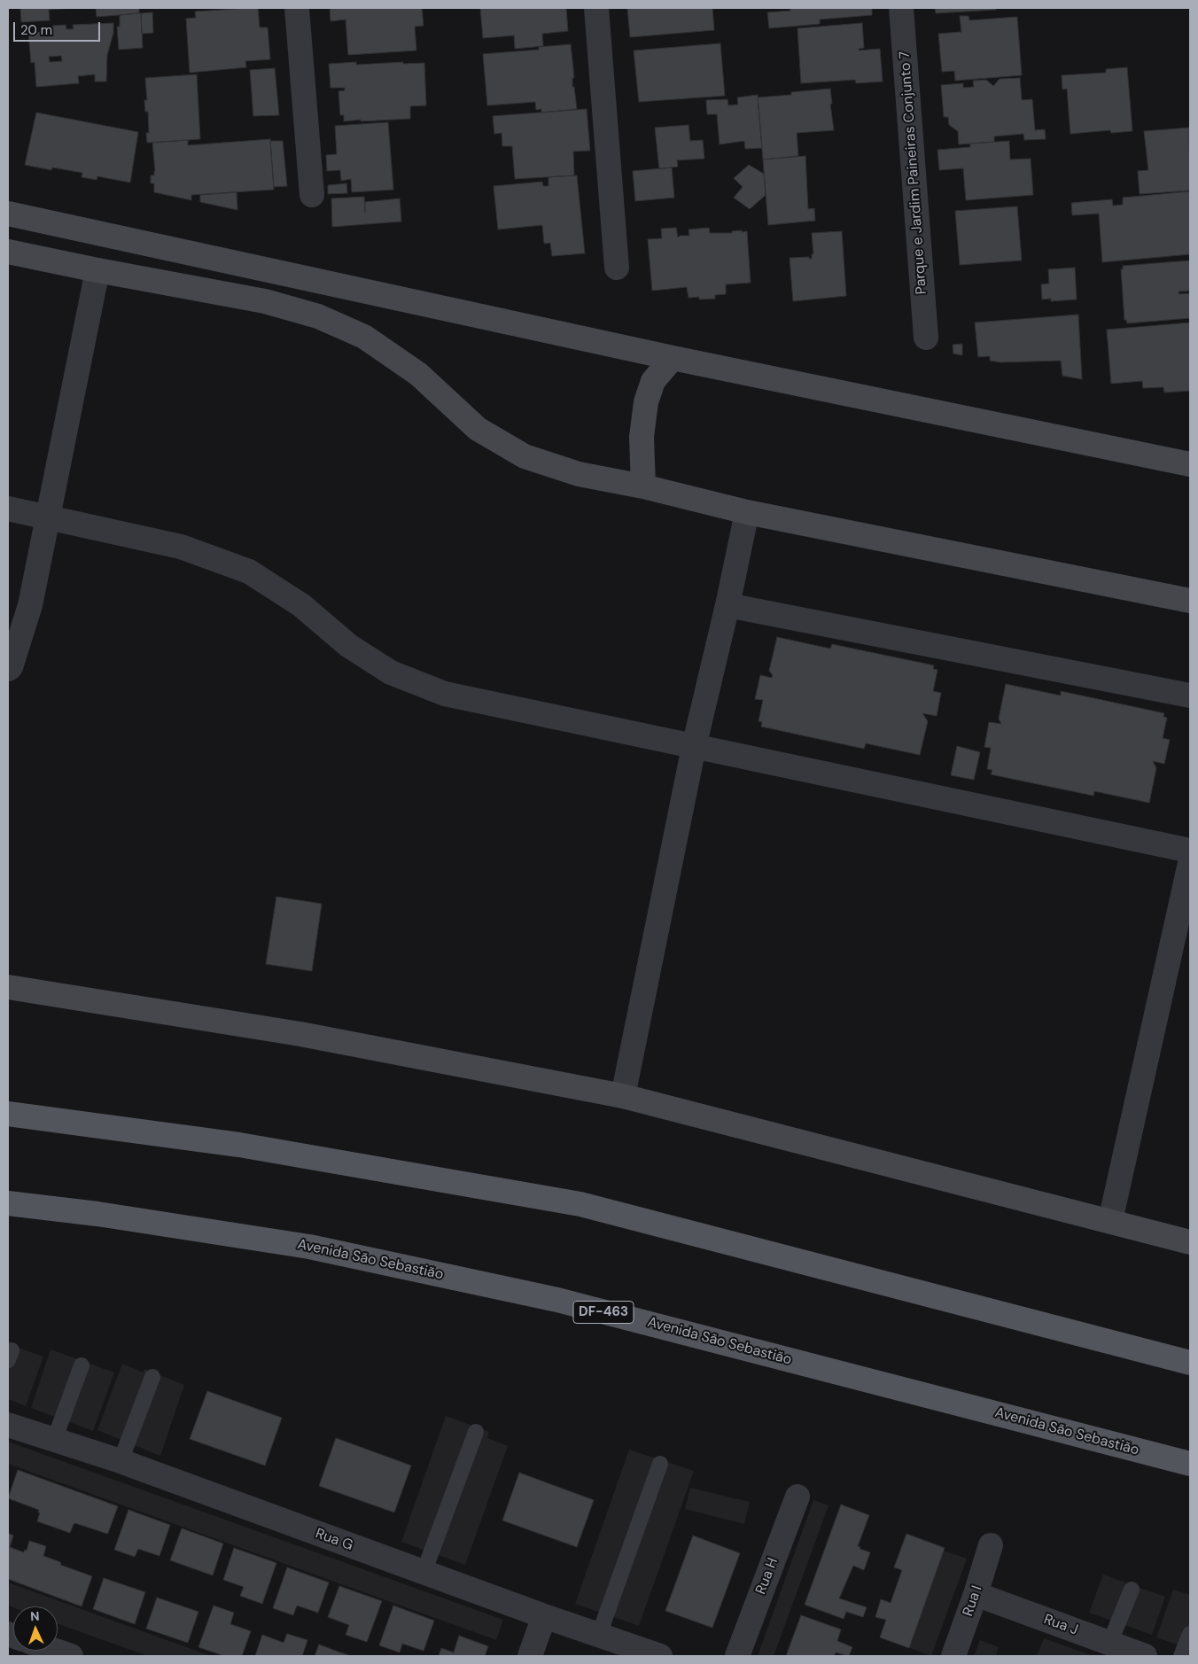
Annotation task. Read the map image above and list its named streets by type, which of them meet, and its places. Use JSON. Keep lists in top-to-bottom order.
{
  "streets": {
    "main road": ["Avenida São Sebastião", "DF-463"],
    "street": [
      "Parque e Jardim Paineiras Conjunto 7",
      "Rua G",
      "Rua H",
      "Rua I",
      "Rua J"
    ]
  },
  "crossings": [
    ["Rua I", "Rua J"]
  ],
  "scale_bar": "20 m",
  "north": "top"
}
